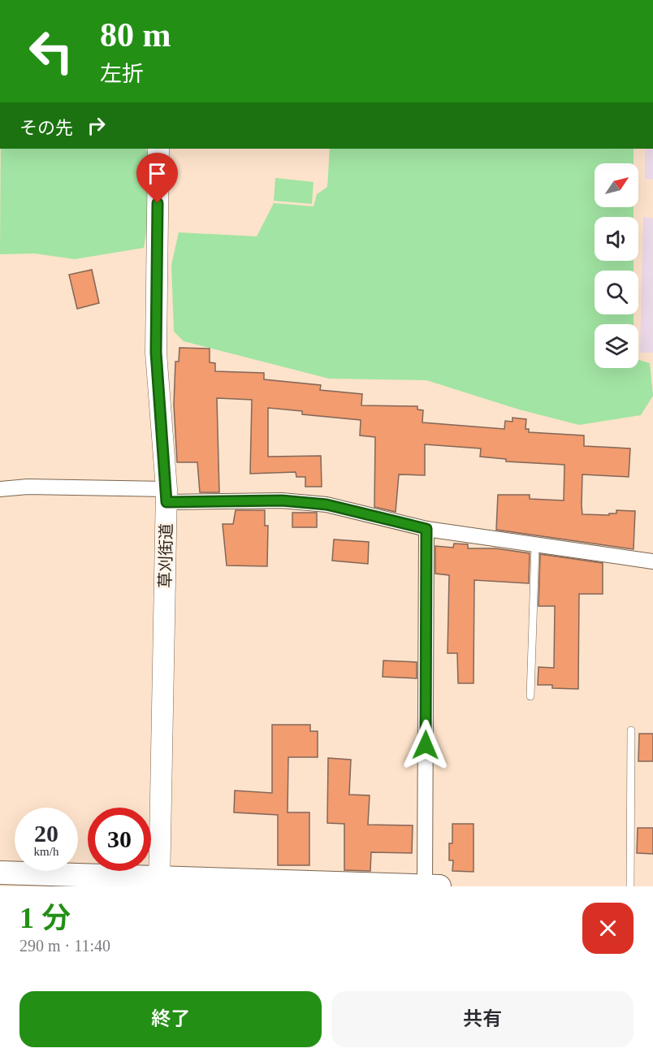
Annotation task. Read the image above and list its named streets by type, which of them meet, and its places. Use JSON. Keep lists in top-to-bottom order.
{
  "streets": {
    "street": ["草刈街道"]
  },
  "north": "top right",
  "page": {
    "turn": ["80 m", "左折"],
    "then": "その先",
    "speed": "20 km/h",
    "limit": "30",
    "heading": ["1 分", "290 m · 11:40"],
    "buttons": ["終了", "共有"]
  }
}
